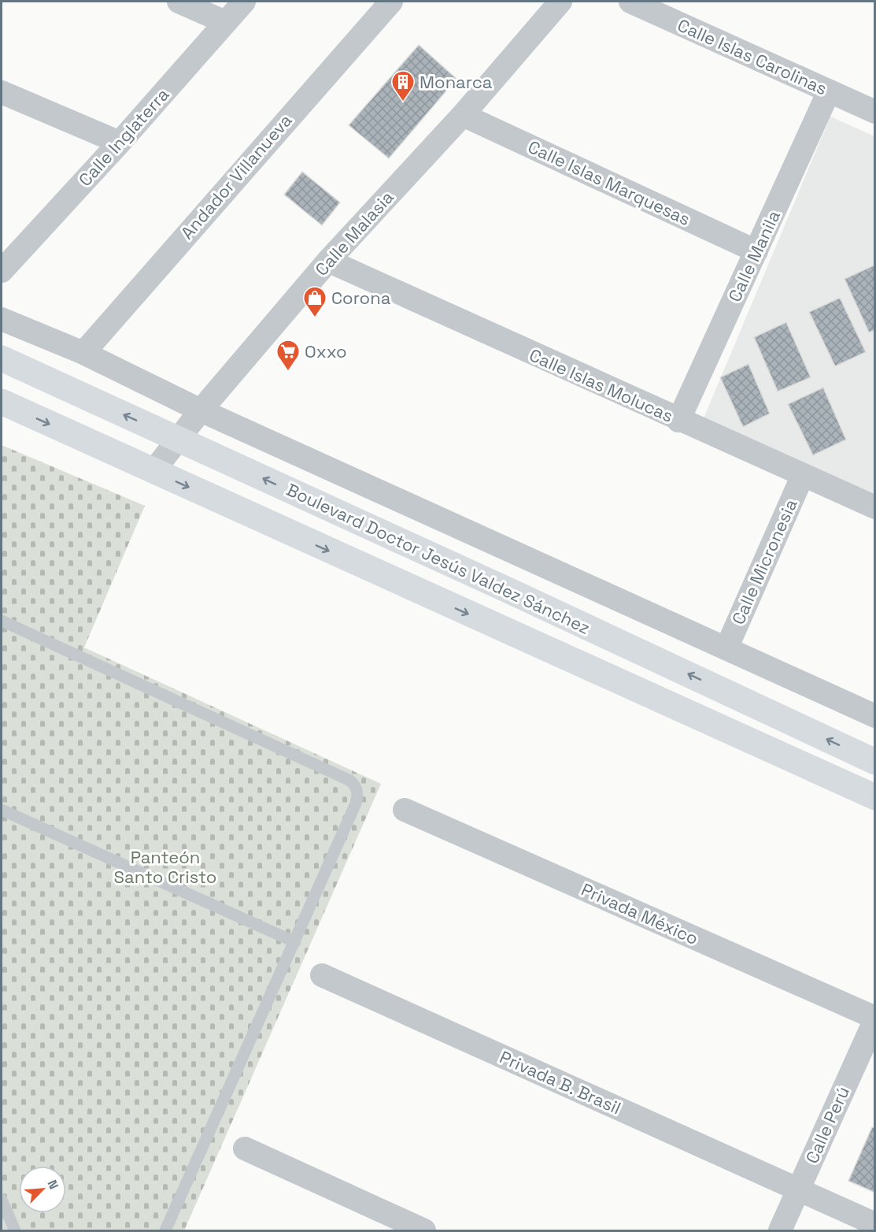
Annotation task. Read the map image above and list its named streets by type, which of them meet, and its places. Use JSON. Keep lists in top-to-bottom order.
{
  "streets": {
    "main road": ["Boulevard Doctor Jesús Valdez Sánchez"],
    "street": [
      "Calle Islas Carolinas",
      "Calle Inglaterra",
      "Andador Villanueva",
      "Calle Islas Marquesas",
      "Calle Malasia",
      "Calle Manila",
      "Calle Islas Molucas",
      "Calle Micronesia",
      "Privada México",
      "Privada B. Brasil",
      "Calle Perú"
    ]
  },
  "crossings": [
    ["Calle Islas Carolinas", "Calle Manila"],
    ["Andador Villanueva", "Boulevard Doctor Jesús Valdez Sánchez"],
    ["Calle Islas Marquesas", "Calle Malasia"],
    ["Calle Islas Marquesas", "Calle Manila"],
    ["Calle Malasia", "Calle Islas Molucas"],
    ["Calle Malasia", "Boulevard Doctor Jesús Valdez Sánchez"],
    ["Calle Manila", "Calle Islas Molucas"],
    ["Calle Islas Molucas", "Calle Micronesia"],
    ["Boulevard Doctor Jesús Valdez Sánchez", "Calle Micronesia"],
    ["Privada México", "Calle Perú"],
    ["Privada B. Brasil", "Calle Perú"]
  ],
  "parks": ["Panteón Santo Cristo"],
  "places": {
    "building": ["Monarca"],
    "shop": ["Corona"],
    "supermarket": ["Oxxo"]
  },
  "north": "top right"
}
